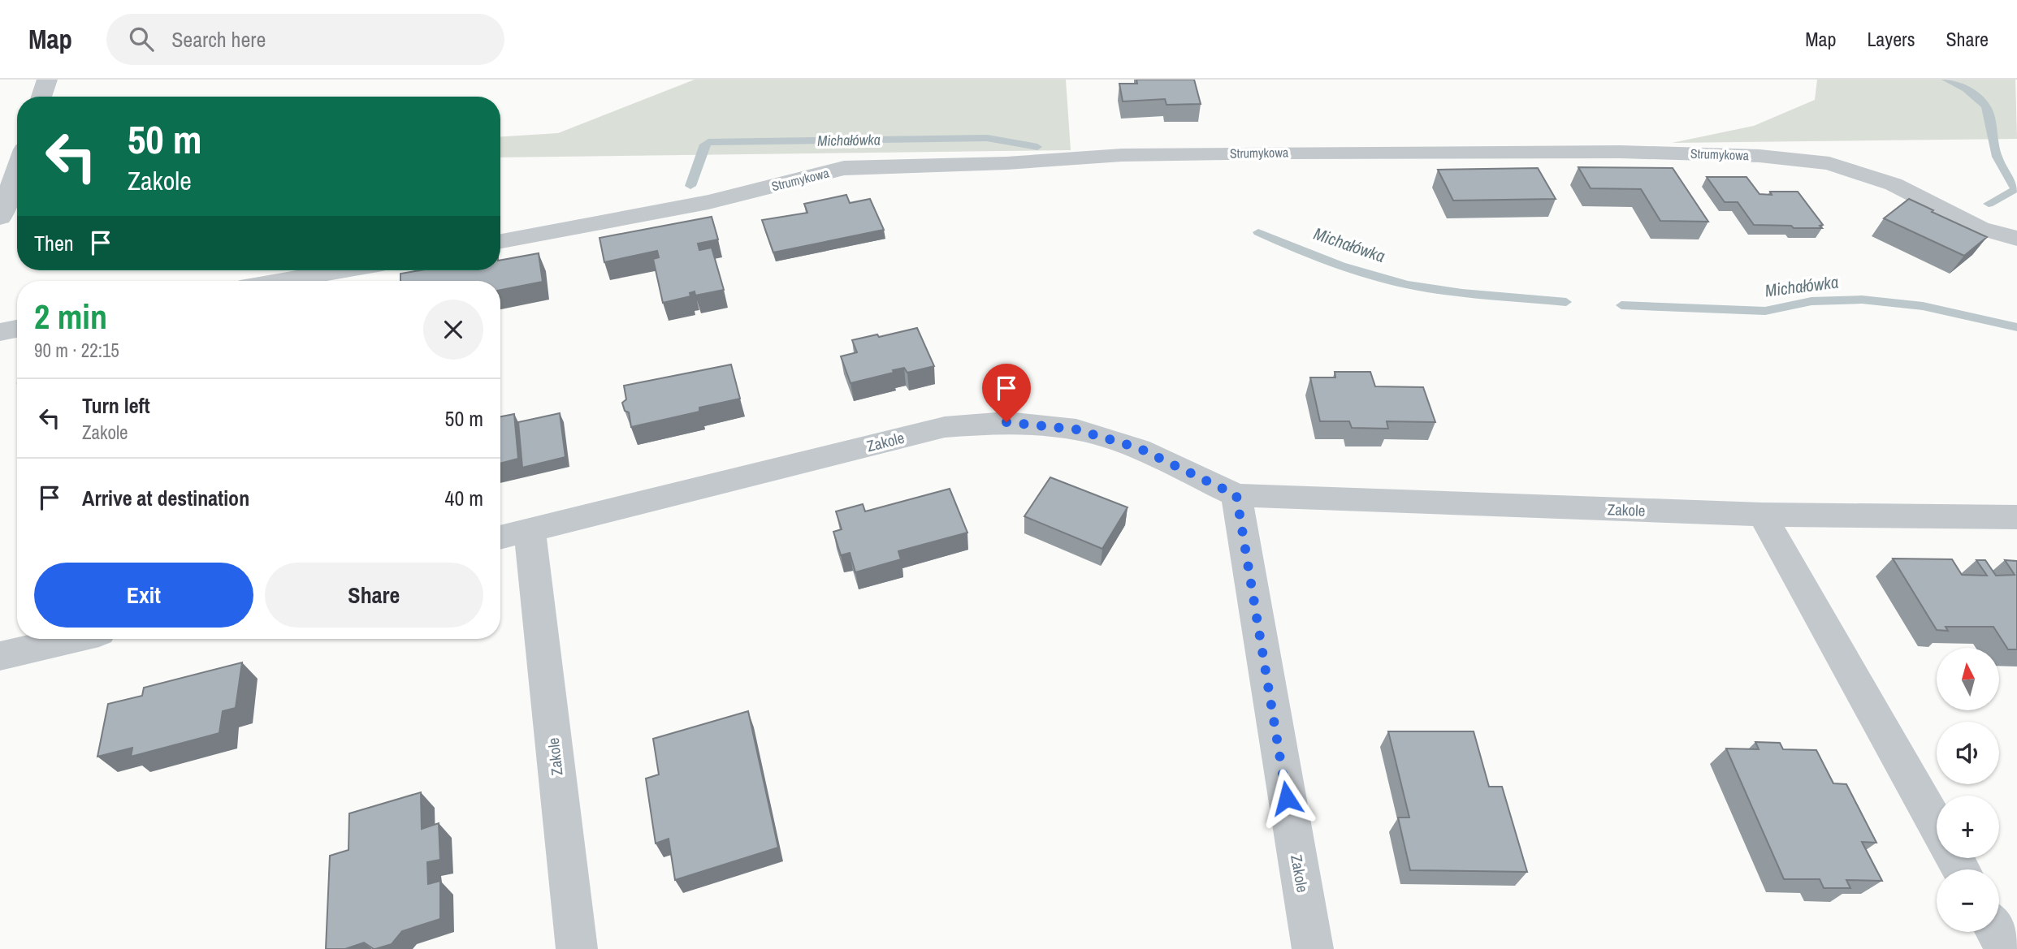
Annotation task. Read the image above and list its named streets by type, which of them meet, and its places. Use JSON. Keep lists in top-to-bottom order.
{
  "streets": {
    "street": ["Strumykowa", "Zakole"]
  },
  "water": ["Michałówka"],
  "north": "top",
  "page": {
    "header": "Map",
    "search": "Search here",
    "nav": ["Map", "Layers", "Share"],
    "turn": ["50 m", "Zakole"],
    "then": "Then",
    "heading": ["2 min", "90 m · 22:15"],
    "list": [
      {
        "name": "Turn left",
        "note": "Zakole",
        "value": "50 m"
      },
      {
        "name": "Arrive at destination",
        "value": "40 m"
      }
    ],
    "buttons": ["Exit", "Share"],
    "map_buttons": ["+", "−"]
  }
}
